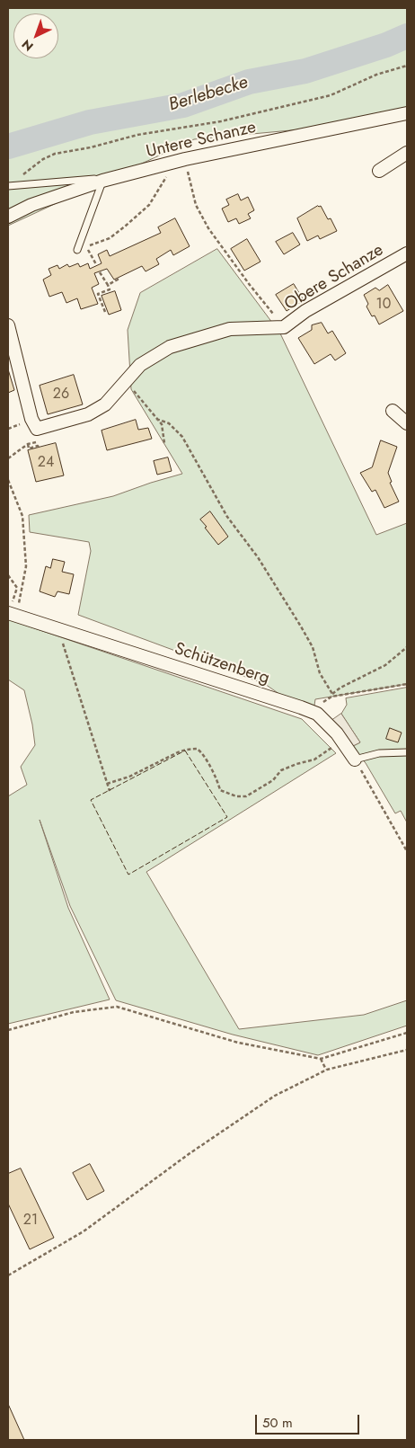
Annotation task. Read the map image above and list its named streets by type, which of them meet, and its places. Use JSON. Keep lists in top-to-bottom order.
{
  "streets": {
    "street": ["Untere Schanze", "Obere Schanze", "Schützenberg"]
  },
  "water": ["Berlebecke"],
  "house_numbers": [
    "10",
    "26",
    "24",
    "21"
  ],
  "scale_bar": "50 m",
  "north": "bottom left"
}
